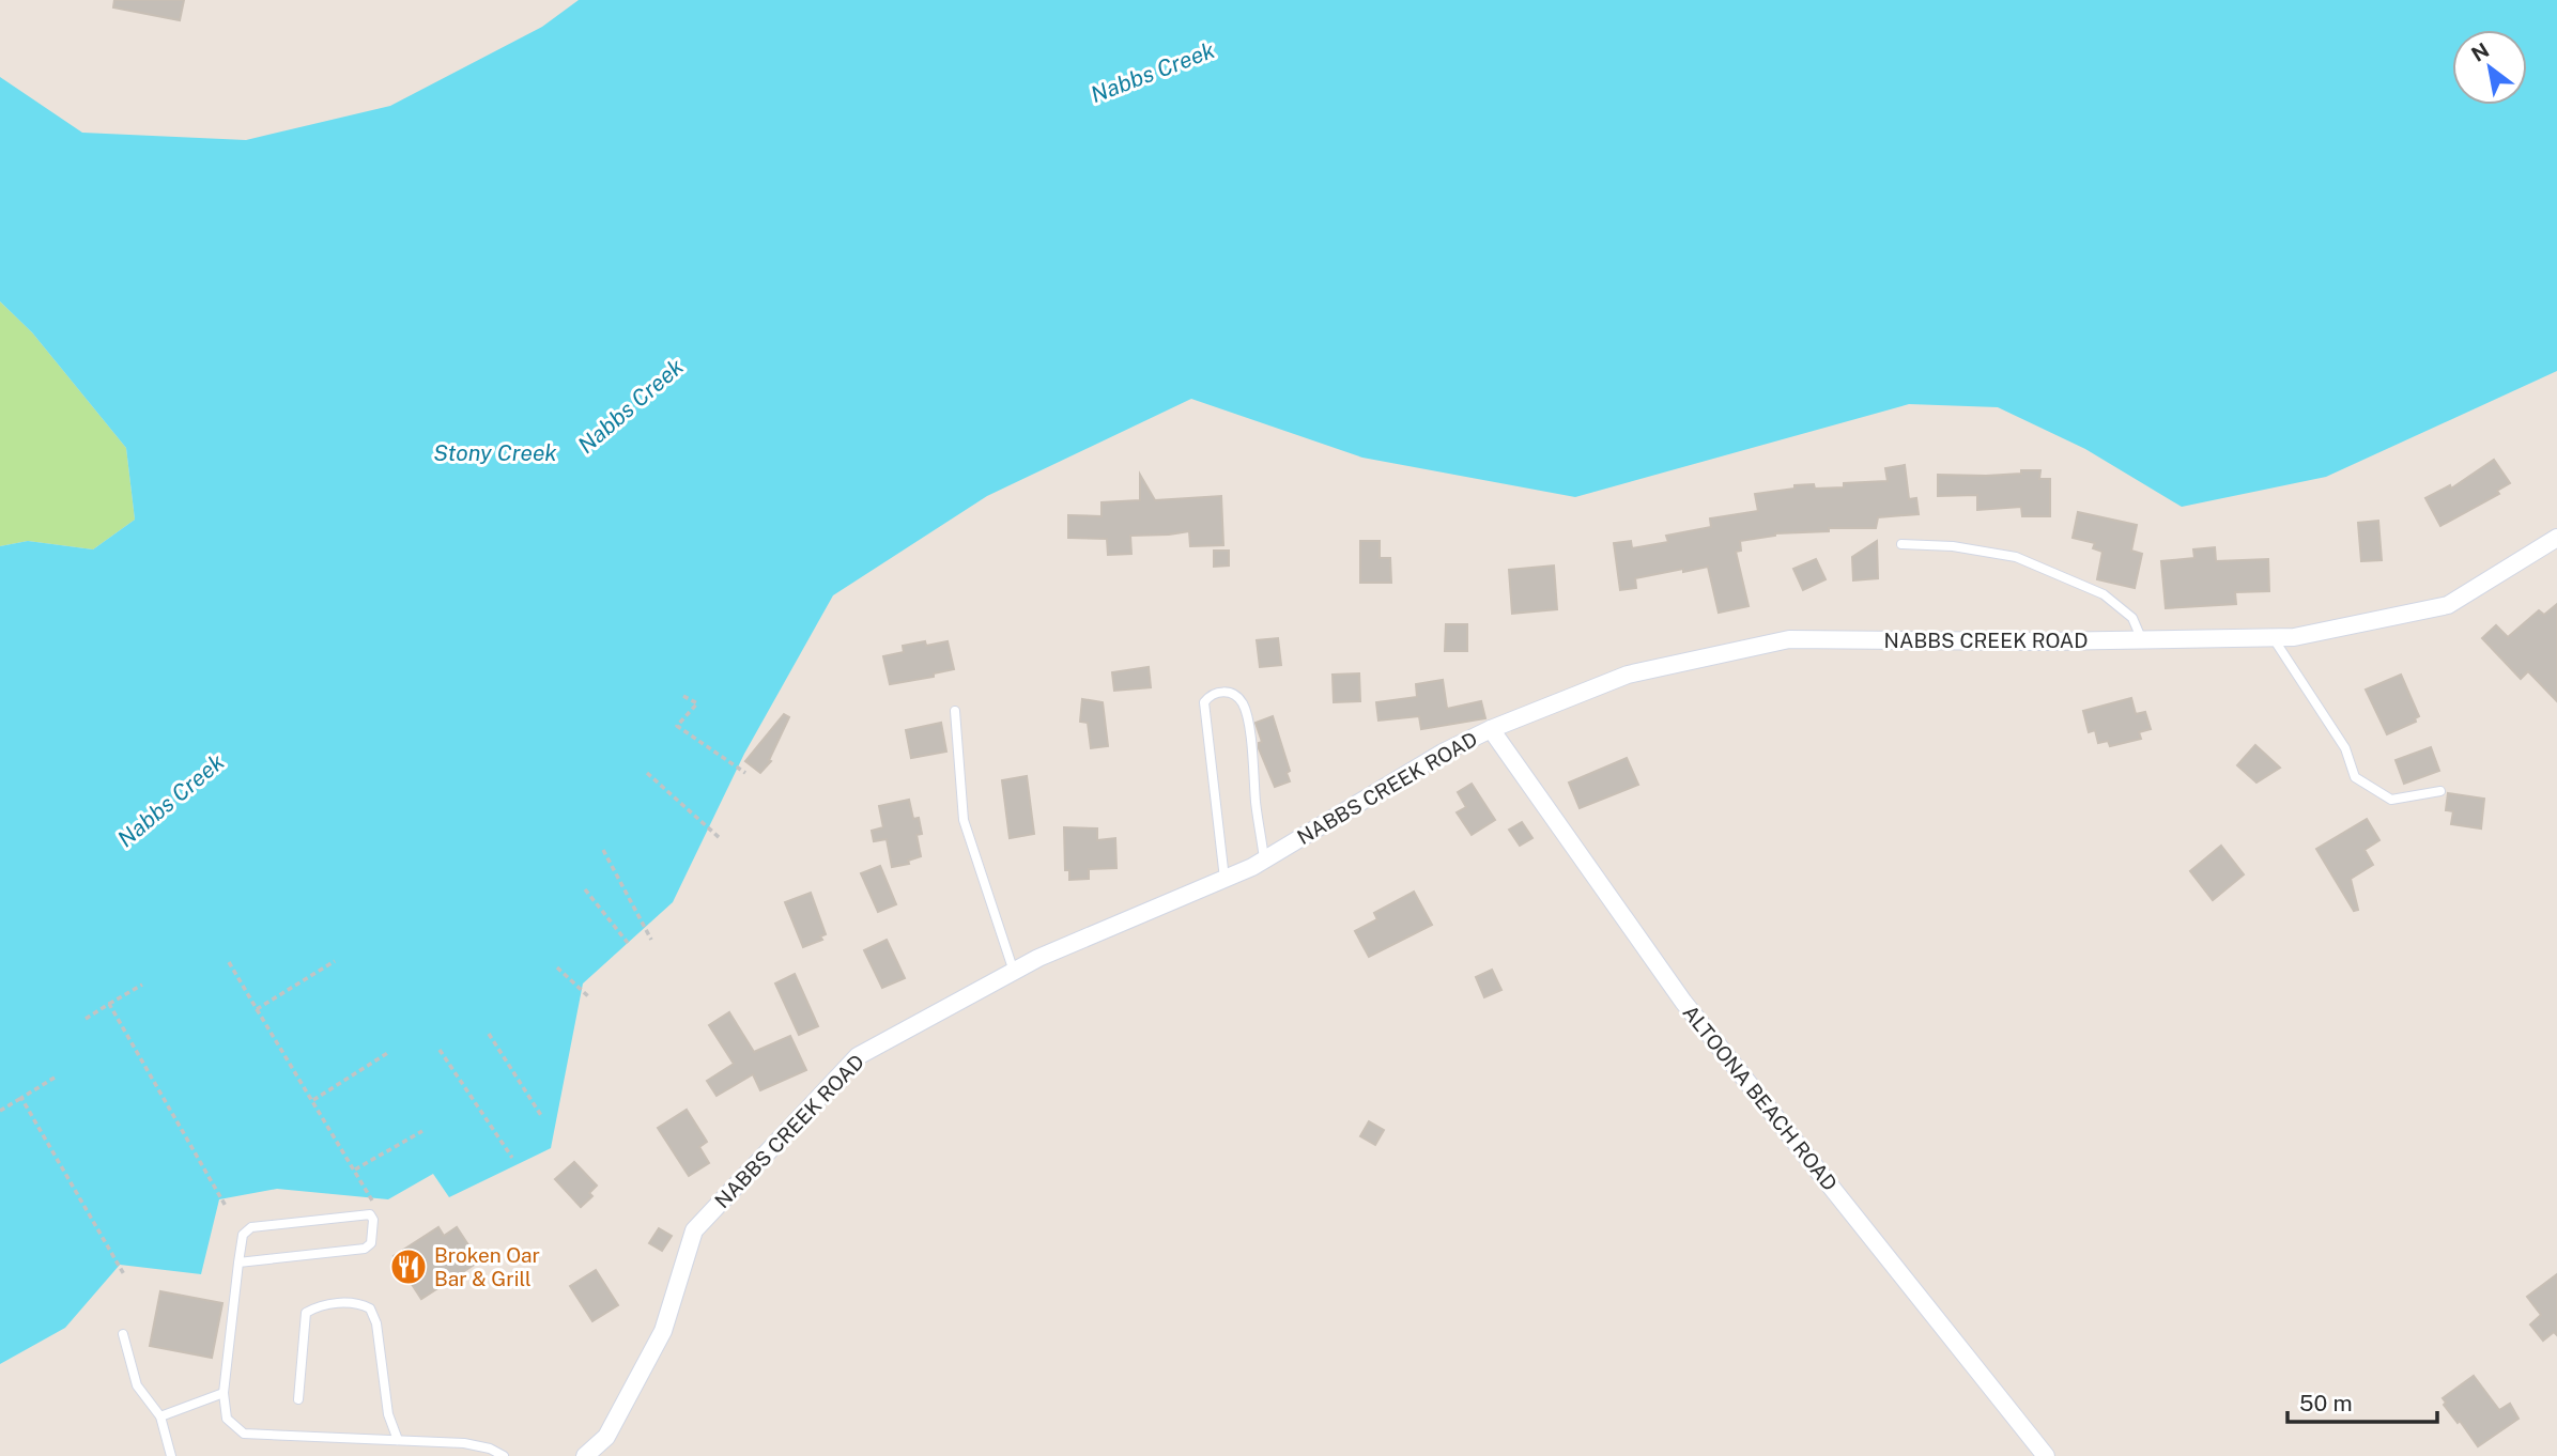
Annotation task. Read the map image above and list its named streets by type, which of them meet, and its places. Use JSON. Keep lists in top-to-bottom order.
{
  "streets": {
    "street": ["NABBS CREEK ROAD", "ALTOONA BEACH ROAD"]
  },
  "crossings": [
    ["NABBS CREEK ROAD", "ALTOONA BEACH ROAD"]
  ],
  "water": ["Nabbs Creek", "Stony Creek"],
  "places": {
    "restaurant": ["Broken Oar Bar & Grill"]
  },
  "scale_bar": "50 m",
  "north": "top left"
}
